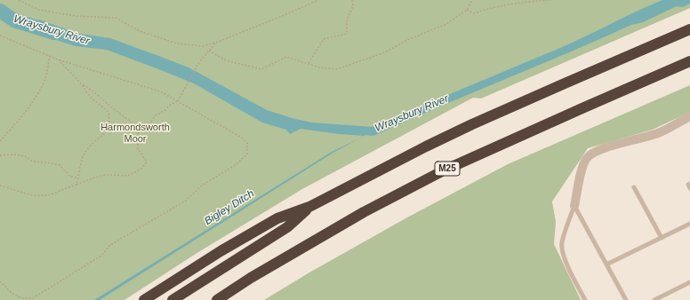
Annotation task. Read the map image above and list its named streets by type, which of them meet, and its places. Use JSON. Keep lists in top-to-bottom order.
{
  "streets": {
    "highway": ["M25"]
  },
  "water": ["Wraysbury River", "Bigley Ditch"],
  "parks": ["Harmondsworth Moor"]
}
